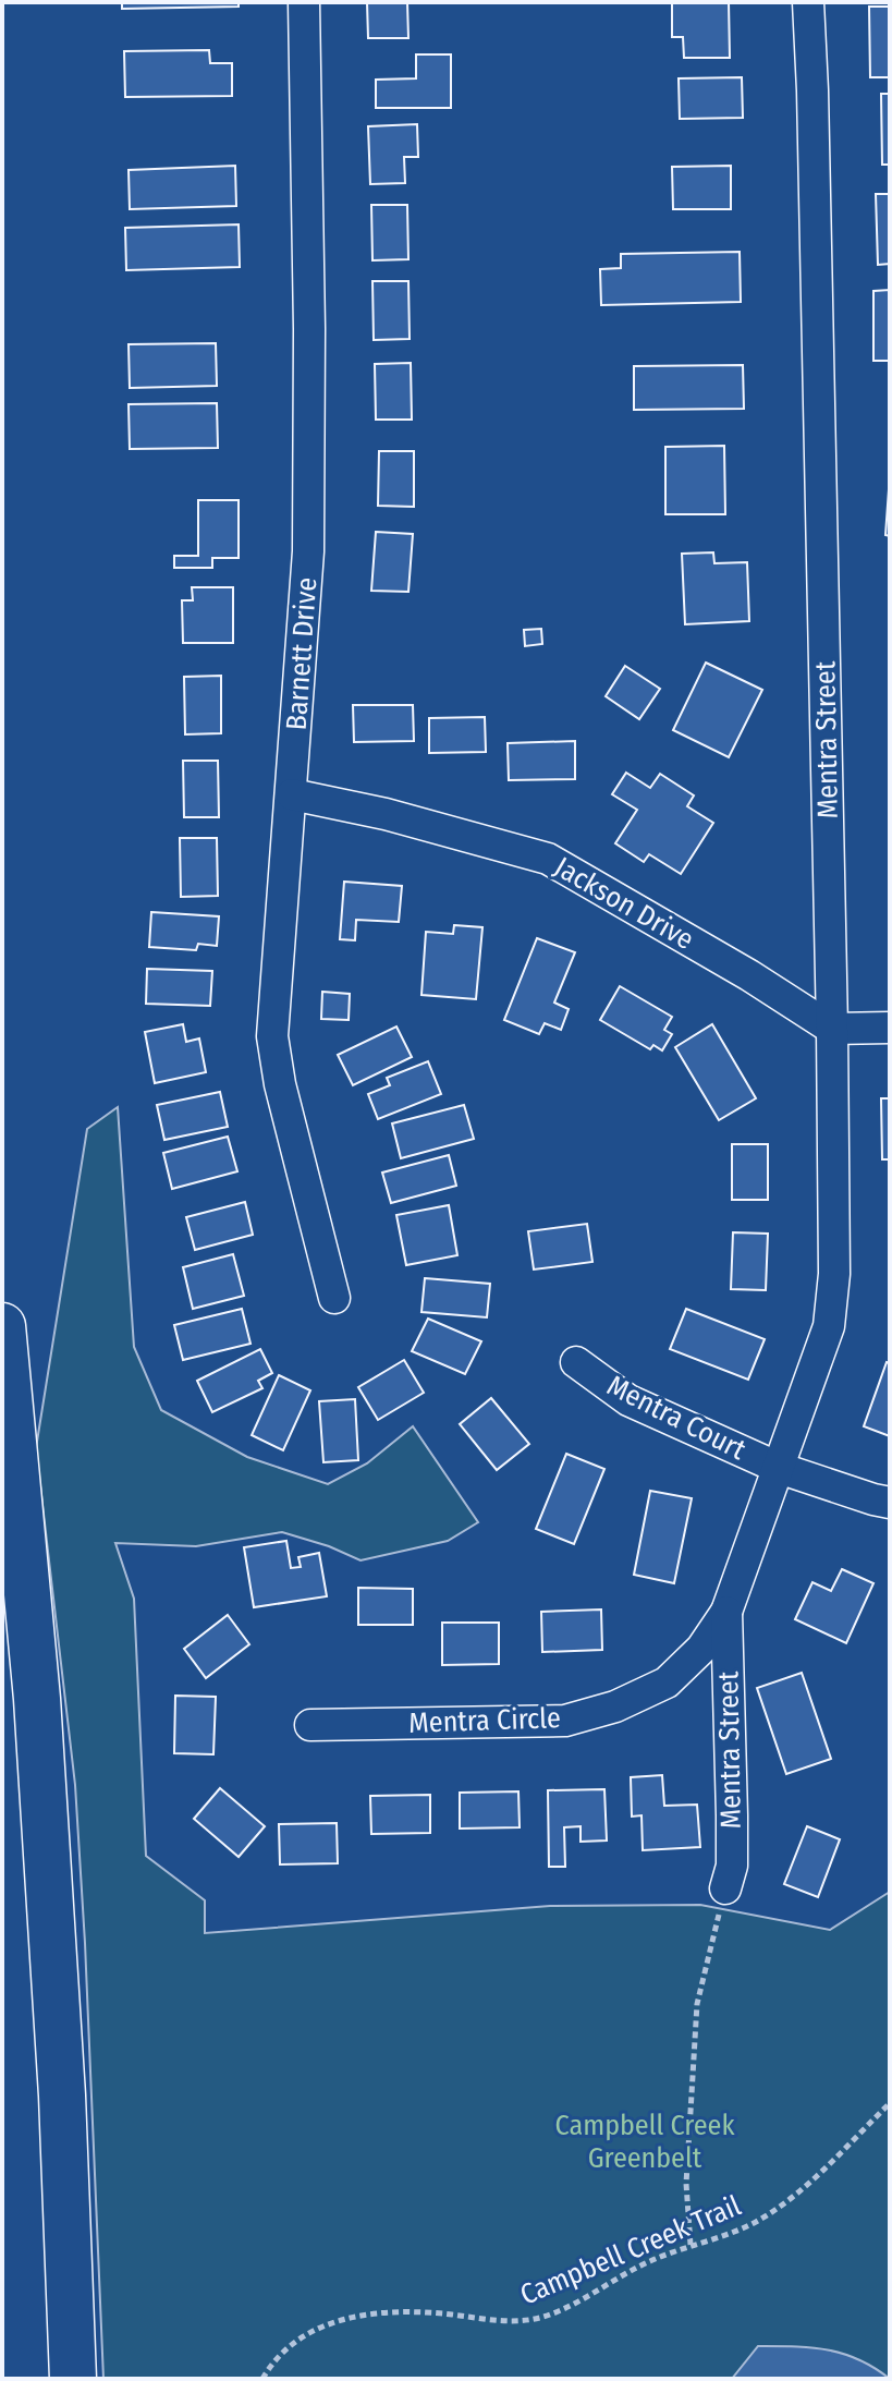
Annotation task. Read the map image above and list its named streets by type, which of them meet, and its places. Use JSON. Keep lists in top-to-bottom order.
{
  "streets": {
    "street": [
      "Barnett Drive",
      "Mentra Street",
      "Jackson Drive",
      "Mentra Court",
      "Mentra Circle"
    ],
    "path": ["Campbell Creek Trail"]
  },
  "crossings": [
    ["Barnett Drive", "Jackson Drive"],
    ["Mentra Street", "Jackson Drive"],
    ["Mentra Street", "Mentra Court"],
    ["Mentra Street", "Mentra Circle"],
    ["Mentra Court", "Mentra Circle"]
  ],
  "parks": ["Campbell Creek Greenbelt"]
}
